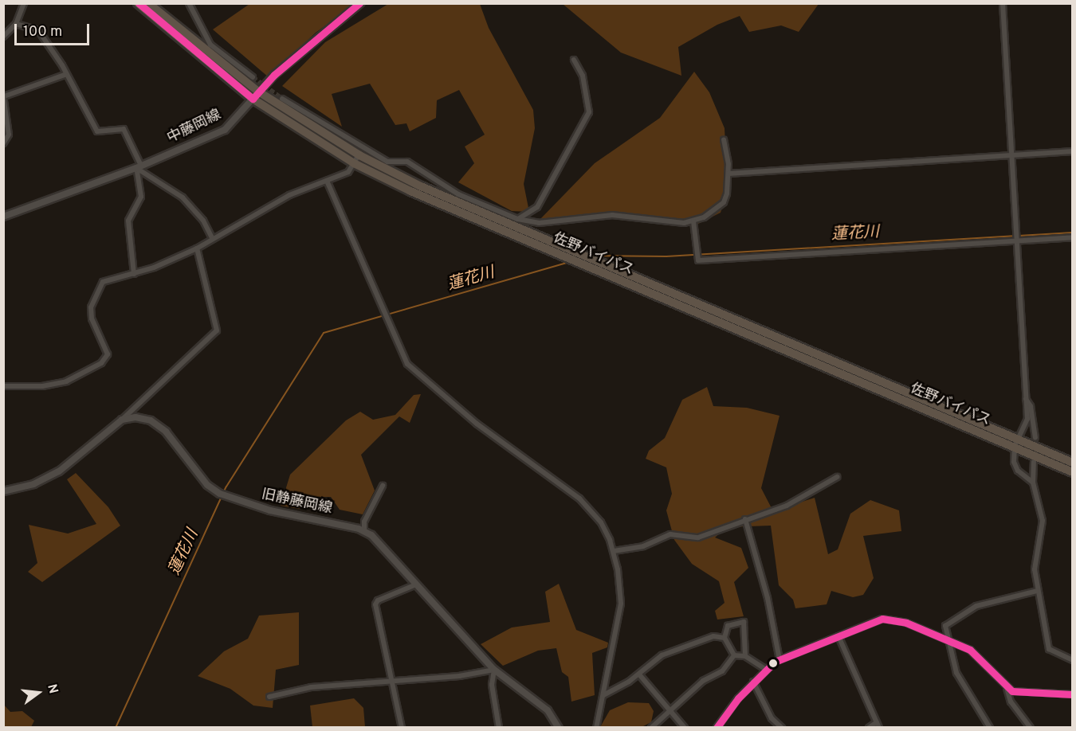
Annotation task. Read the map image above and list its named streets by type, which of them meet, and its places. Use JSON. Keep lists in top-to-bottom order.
{
  "streets": {
    "highway": ["佐野バイパス"],
    "main road": ["中藤岡線"],
    "street": ["旧静藤岡線"]
  },
  "crossings": [
    ["中藤岡線", "佐野バイパス"]
  ],
  "water": ["蓮花川"],
  "scale_bar": "100 m",
  "north": "right"
}
